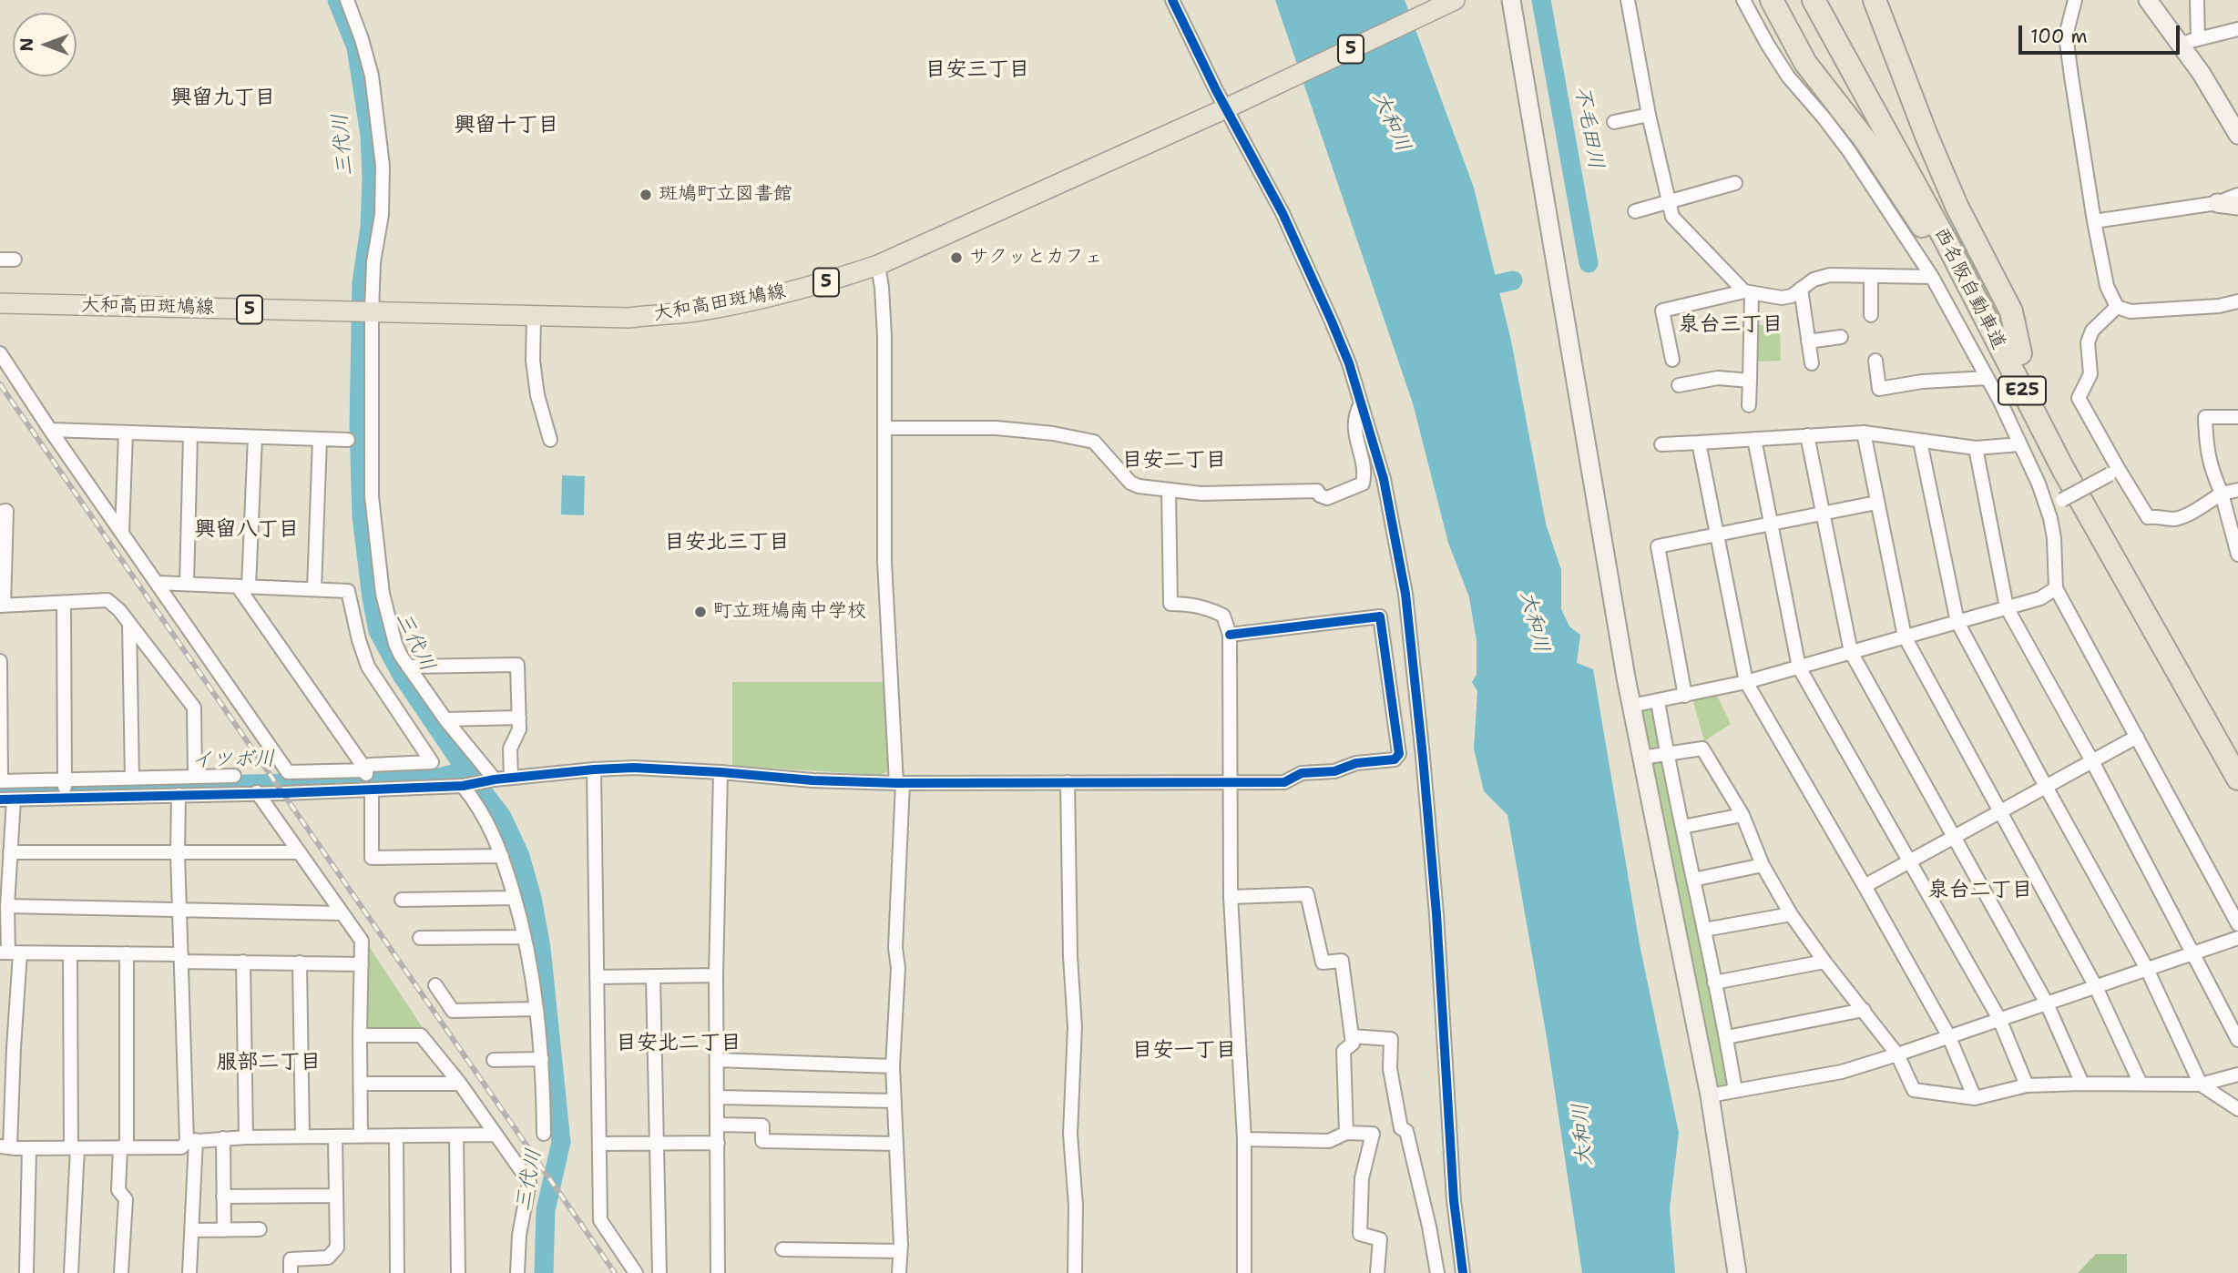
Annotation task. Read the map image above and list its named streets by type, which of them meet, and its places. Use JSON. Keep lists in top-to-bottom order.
{
  "streets": {
    "highway": ["西名阪自動車道", "E25"],
    "main road": ["5", "大和高田斑鳩線"]
  },
  "districts": [
    "目安三丁目",
    "興留九丁目",
    "興留十丁目",
    "泉台三丁目",
    "目安二丁目",
    "興留八丁目",
    "目安北三丁目",
    "泉台二丁目",
    "目安北二丁目",
    "目安一丁目",
    "服部二丁目"
  ],
  "water": [
    "大和川",
    "不毛田川",
    "三代川",
    "イツボ川"
  ],
  "places": ["斑鳩町立図書館", "サクッとカフェ", "町立斑鳩南中学校"],
  "scale_bar": "100 m",
  "north": "left"
}
